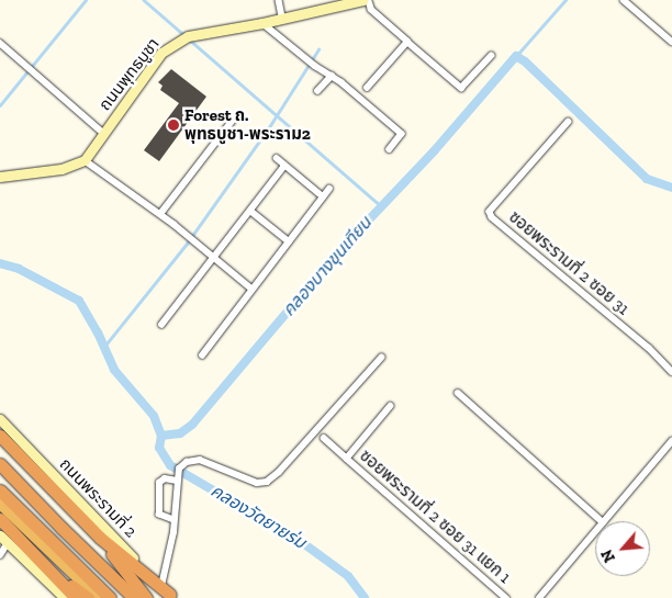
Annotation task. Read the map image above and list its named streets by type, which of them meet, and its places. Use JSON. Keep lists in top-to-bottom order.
{
  "streets": {
    "main road": ["ถนนพุทธบูชา", "ถนนพระรามที่ 2"],
    "street": ["ซอยพระรามที่ 2 ซอย 31", "ซอยพระรามที่ 2 ซอย 31 แยก 1"]
  },
  "water": ["คลองบางขุนเทียน", "คลองวัดยายร่ม"],
  "places": ["Forest ถ. พุทธบูชา-พระราม2"],
  "north": "bottom left"
}
